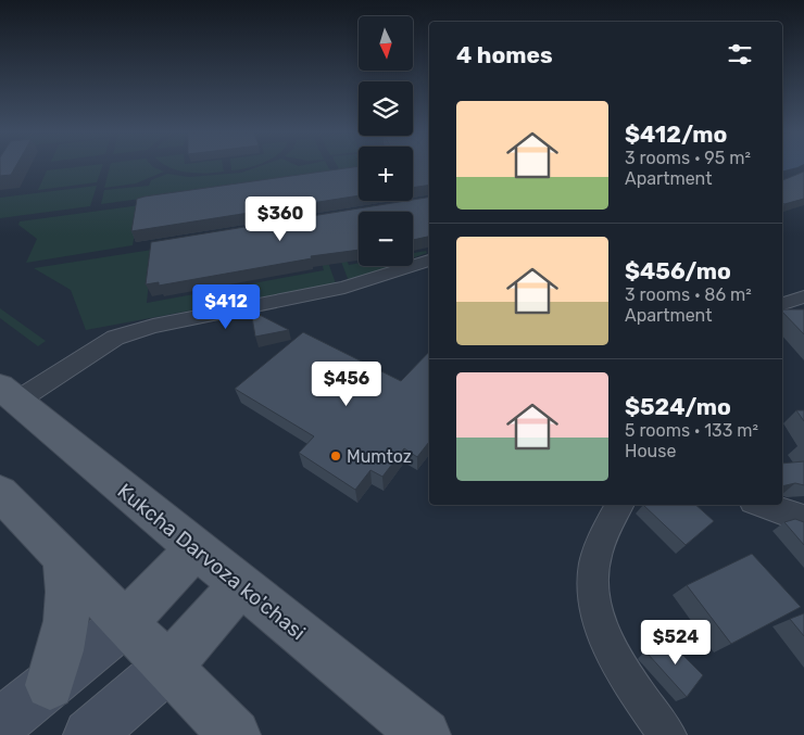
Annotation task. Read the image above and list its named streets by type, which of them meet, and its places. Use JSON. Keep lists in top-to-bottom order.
{
  "streets": {
    "main road": ["Kukcha Darvoza ko'chasi"]
  },
  "places": ["Mumtoz"],
  "north": "bottom",
  "page": {
    "map_buttons": ["+", "−"],
    "heading": "4 homes",
    "list": [
      {
        "name": "$412/mo",
        "note": "3 rooms · 95 m² · Apartment"
      },
      {
        "name": "$456/mo",
        "note": "3 rooms · 86 m² · Apartment"
      },
      {
        "name": "$524/mo",
        "note": "5 rooms · 133 m² · House"
      }
    ],
    "price": [
      "$360",
      "$412",
      "$456",
      "$524"
    ]
  }
}
